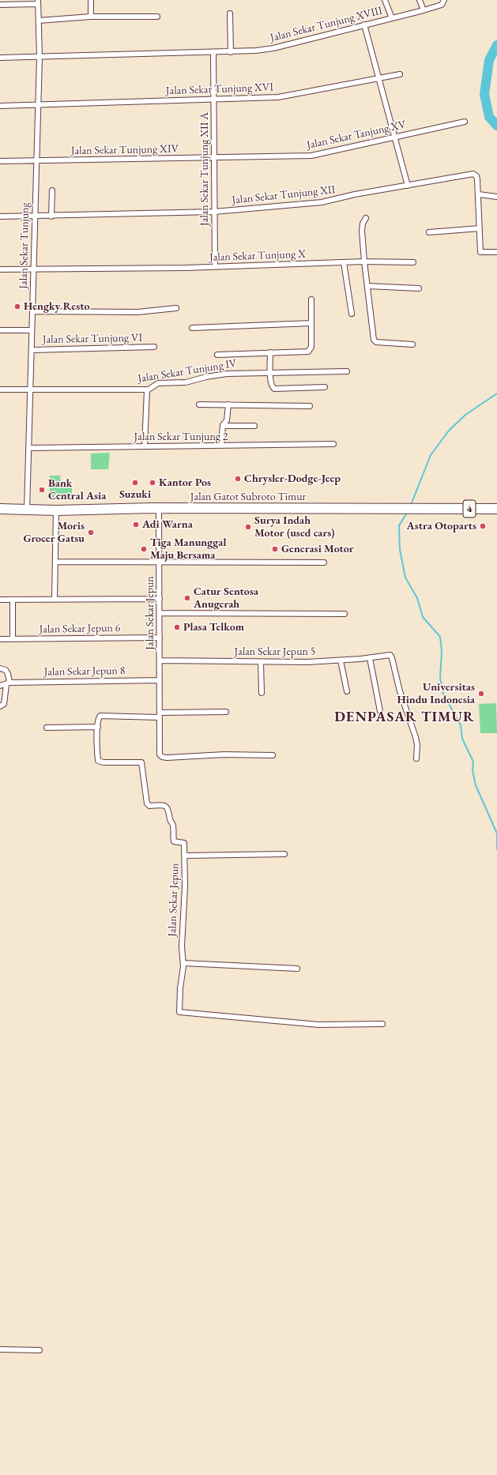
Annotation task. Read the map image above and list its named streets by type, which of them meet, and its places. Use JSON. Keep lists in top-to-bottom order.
{
  "streets": {
    "highway": ["Jalan Gatot Subroto Timur", "4"],
    "street": [
      "Jalan Sekar Tunjung XVIII",
      "Jalan Sekar Tunjung XVI",
      "Jalan Sekar Tanjung XV",
      "Jalan Sekar Tunjung XIV",
      "Jalan Sekar Tunjung XII A",
      "Jalan Sekar Tunjung XII",
      "Jalan Sekar Tunjung",
      "Jalan Sekar Tunjung X",
      "Jalan Sekar Tunjung VI",
      "Jalan Sekar Tunjung IV",
      "Jalan Sekar Tunjung 2",
      "Jalan Sekar Jepun",
      "Jalan Sekar Jepun 6",
      "Jalan Sekar Jepun 5",
      "Jalan Sekar Jepun 8"
    ]
  },
  "crossings": [
    ["Jalan Sekar Tunjung XVIII", "Jalan Sekar Tunjung XII A"],
    ["Jalan Sekar Tunjung XVIII", "Jalan Sekar Tunjung"],
    ["Jalan Sekar Tunjung XVI", "Jalan Sekar Tunjung XII A"],
    ["Jalan Sekar Tunjung XVI", "Jalan Sekar Tunjung"],
    ["Jalan Sekar Tanjung XV", "Jalan Sekar Tunjung XIV"],
    ["Jalan Sekar Tanjung XV", "Jalan Sekar Tunjung XII A"],
    ["Jalan Sekar Tunjung XIV", "Jalan Sekar Tunjung XII A"],
    ["Jalan Sekar Tunjung XIV", "Jalan Sekar Tunjung"],
    ["Jalan Sekar Tunjung XII A", "Jalan Sekar Tunjung XII"],
    ["Jalan Sekar Tunjung XII A", "Jalan Sekar Tunjung X"],
    ["Jalan Sekar Tunjung XII", "Jalan Sekar Tunjung"],
    ["Jalan Sekar Tunjung", "Jalan Sekar Tunjung X"],
    ["Jalan Sekar Tunjung", "Jalan Sekar Tunjung VI"],
    ["Jalan Sekar Tunjung", "Jalan Sekar Tunjung IV"],
    ["Jalan Sekar Tunjung", "Jalan Sekar Tunjung 2"],
    ["Jalan Sekar Tunjung", "Jalan Gatot Subroto Timur"],
    ["Jalan Gatot Subroto Timur", "Jalan Sekar Jepun"],
    ["Jalan Sekar Jepun", "Jalan Sekar Jepun 6"],
    ["Jalan Sekar Jepun", "Jalan Sekar Jepun 5"],
    ["Jalan Sekar Jepun", "Jalan Sekar Jepun 8"]
  ],
  "districts": ["DENPASAR TIMUR"],
  "places": [
    "Hengky Resto",
    "Chrysler-Dodge-Jeep",
    "Suzuki",
    "Kantor Pos",
    "Bank Central Asia",
    "Adi Warna",
    "Astra Otoparts",
    "Surya Indah Motor (used cars)",
    "Moris Grocer Gatsu",
    "Tiga Manunggal Maju Bersama",
    "Generasi Motor",
    "Catur Sentosa Anugerah",
    "Plasa Telkom",
    "Universitas Hindu Indonesia"
  ]
}
